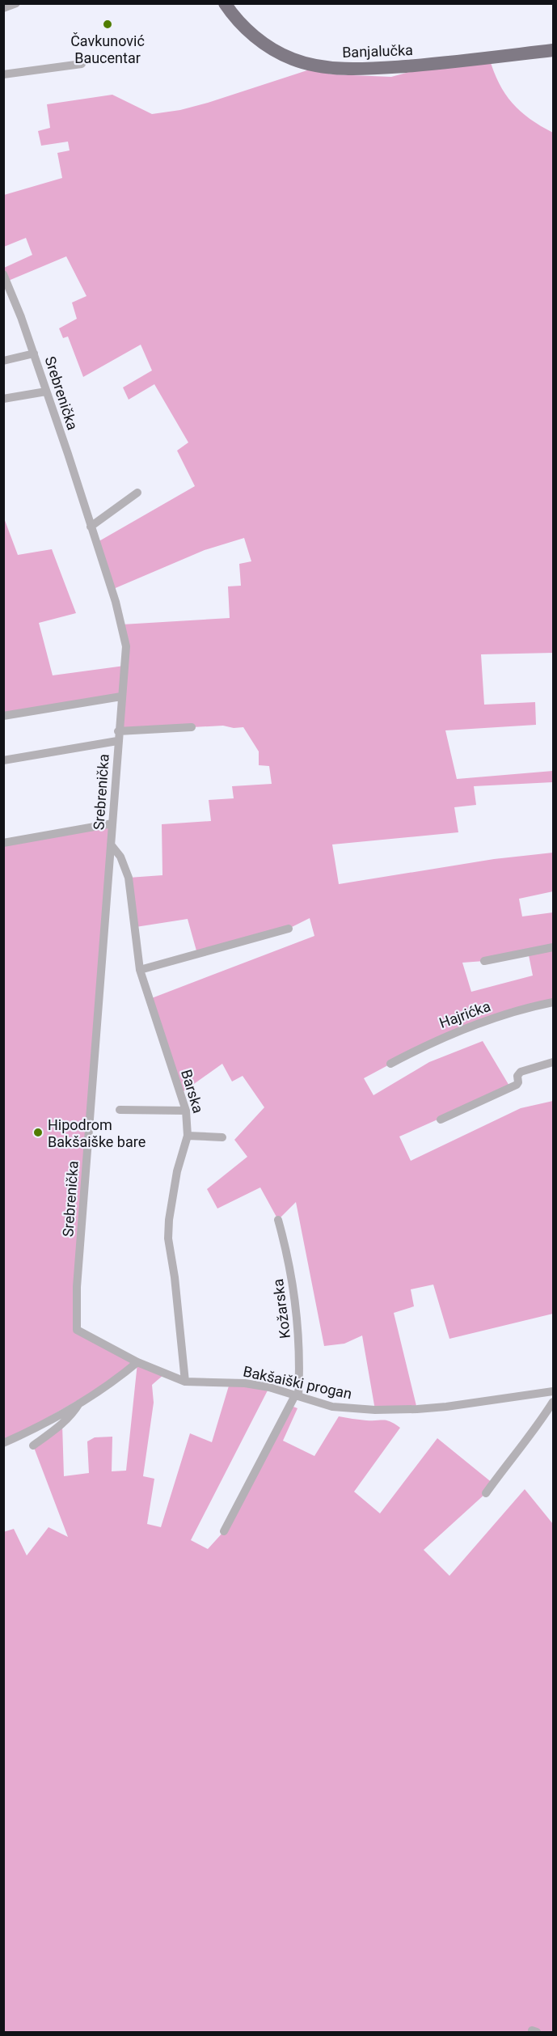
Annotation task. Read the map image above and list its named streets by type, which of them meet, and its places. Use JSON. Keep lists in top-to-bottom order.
{
  "streets": {
    "main road": ["Banjalučka"],
    "street": [
      "Srebrenička",
      "Hajrićka",
      "Barska",
      "Kožarska",
      "Bakšaiški progan"
    ]
  },
  "crossings": [
    ["Srebrenička", "Barska"],
    ["Srebrenička", "Bakšaiški progan"],
    ["Barska", "Bakšaiški progan"],
    ["Kožarska", "Bakšaiški progan"]
  ],
  "places": ["Čavkunović Baucentar", "Hipodrom Bakšaiške bare"]
}
